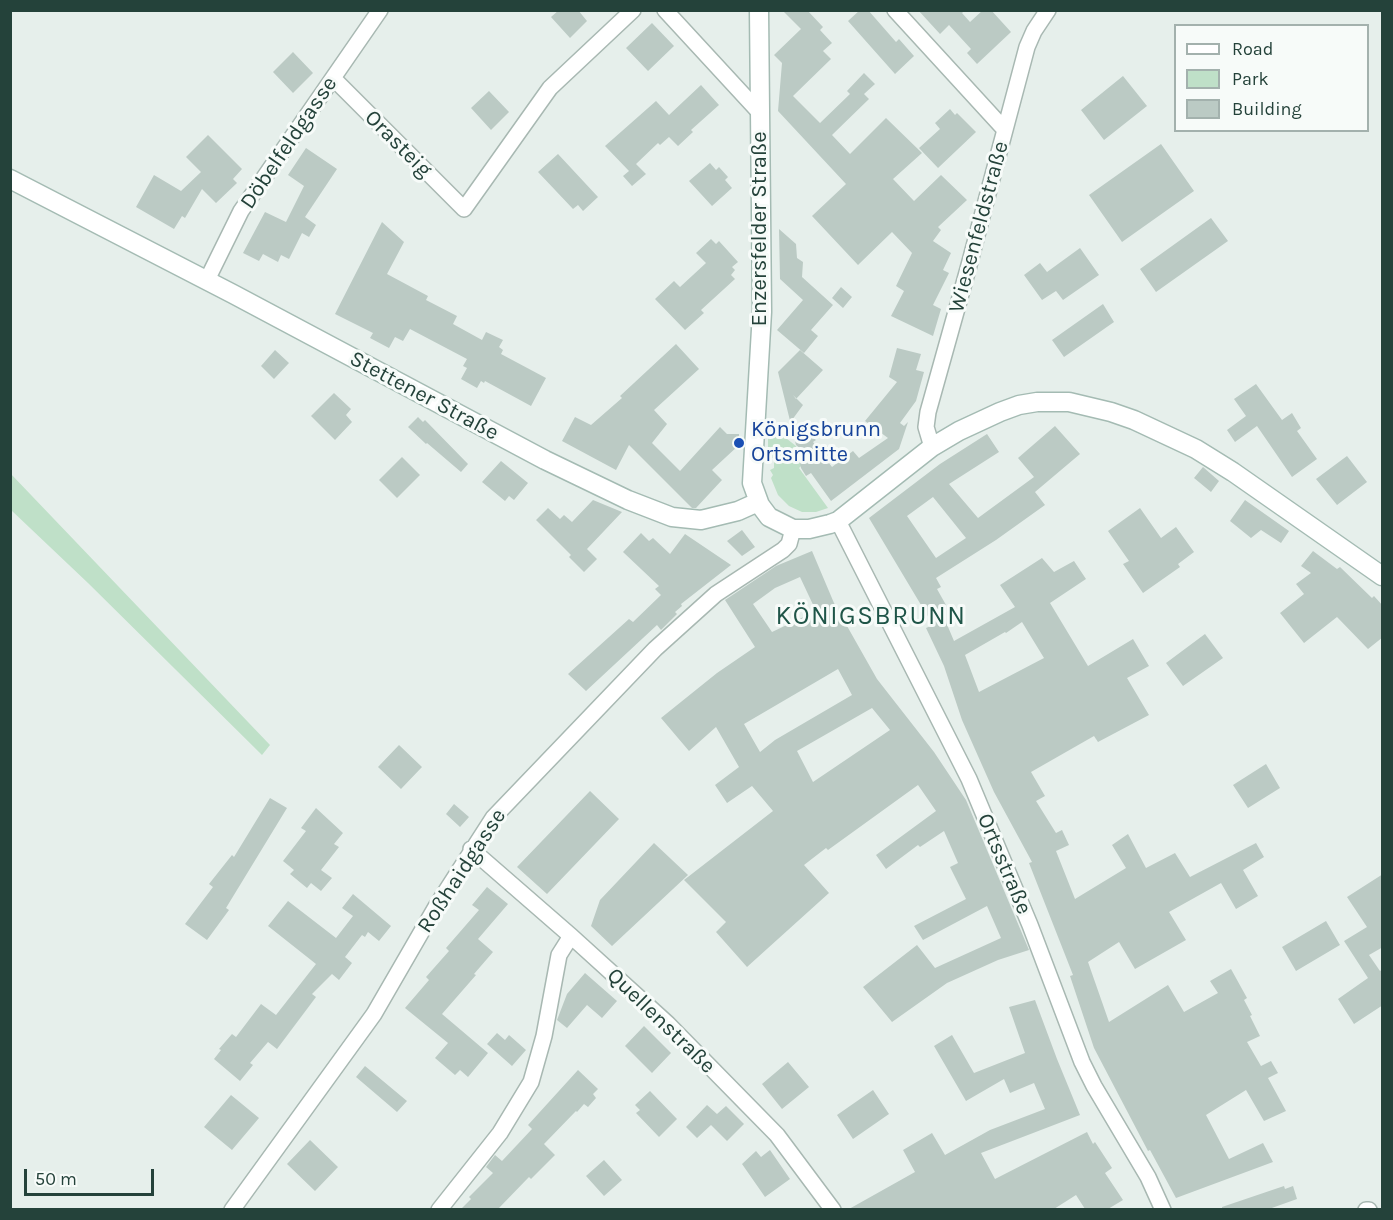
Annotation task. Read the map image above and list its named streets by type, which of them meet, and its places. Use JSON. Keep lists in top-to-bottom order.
{
  "streets": {
    "street": [
      "Döbelfeldgasse",
      "Orasteig",
      "Wiesenfeldstraße",
      "Enzersfelder Straße",
      "Stettener Straße",
      "Ortsstraße",
      "Roßhaidgasse",
      "Quellenstraße"
    ]
  },
  "crossings": [
    ["Döbelfeldgasse", "Orasteig"],
    ["Döbelfeldgasse", "Stettener Straße"],
    ["Enzersfelder Straße", "Stettener Straße"],
    ["Roßhaidgasse", "Quellenstraße"]
  ],
  "districts": ["KÖNIGSBRUNN"],
  "places": ["Königsbrunn Ortsmitte"],
  "legend": ["Road", "Park", "Building"],
  "scale_bar": "50 m"
}
